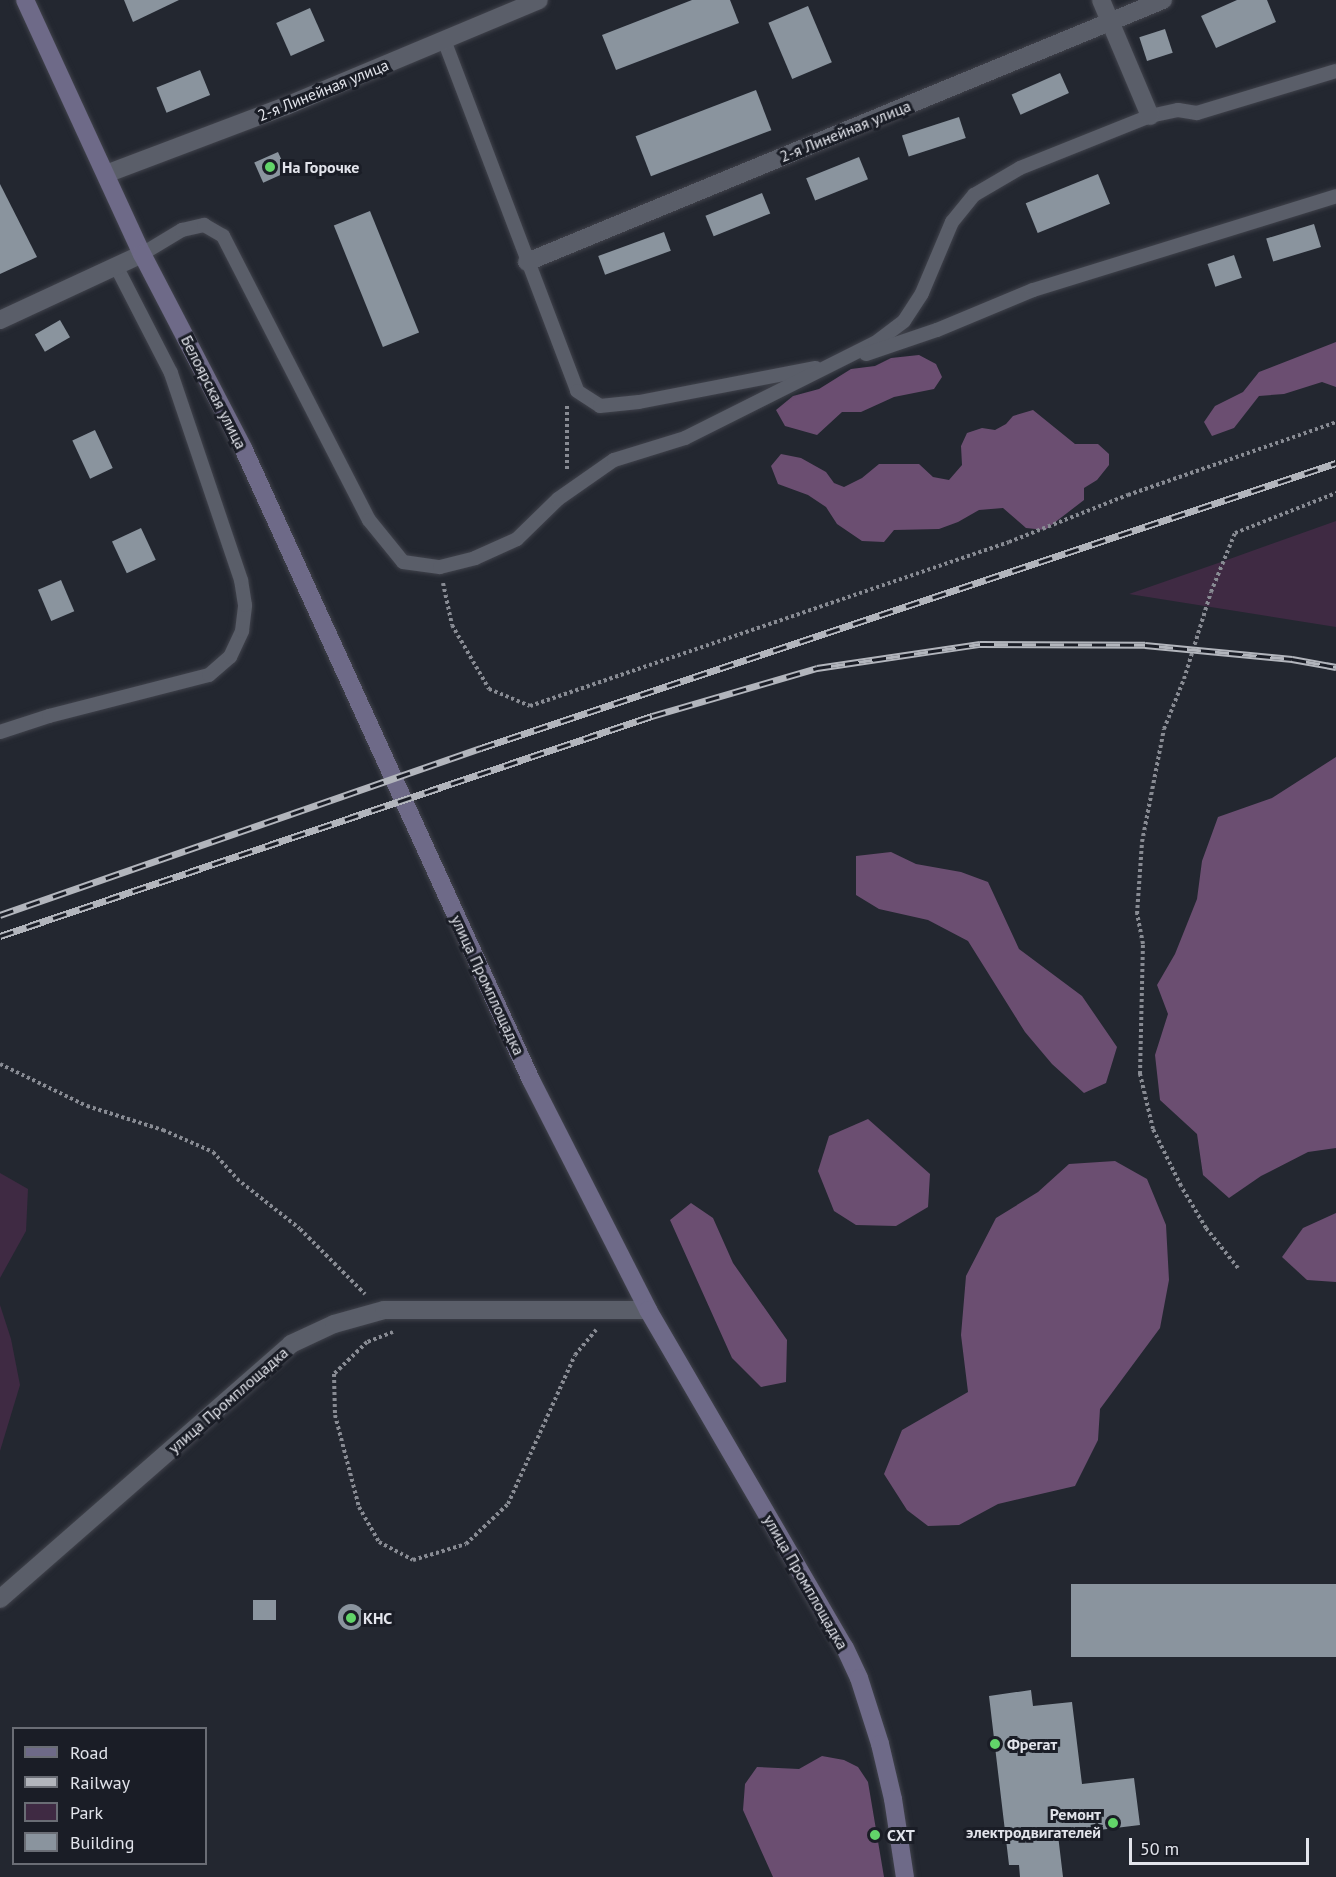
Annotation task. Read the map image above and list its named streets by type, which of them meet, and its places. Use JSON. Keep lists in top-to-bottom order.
{
  "streets": {
    "street": ["2-я Линейная улица", "Белоярская улица", "улица Промплощадка"]
  },
  "crossings": [
    ["2-я Линейная улица", "Белоярская улица"],
    ["Белоярская улица", "улица Промплощадка"]
  ],
  "places": [
    "На Горочке",
    "КНС",
    "Фрегат",
    "Ремонт электродвигателей",
    "СХТ"
  ],
  "legend": [
    "Road",
    "Railway",
    "Park",
    "Building"
  ],
  "scale_bar": "50 m"
}
